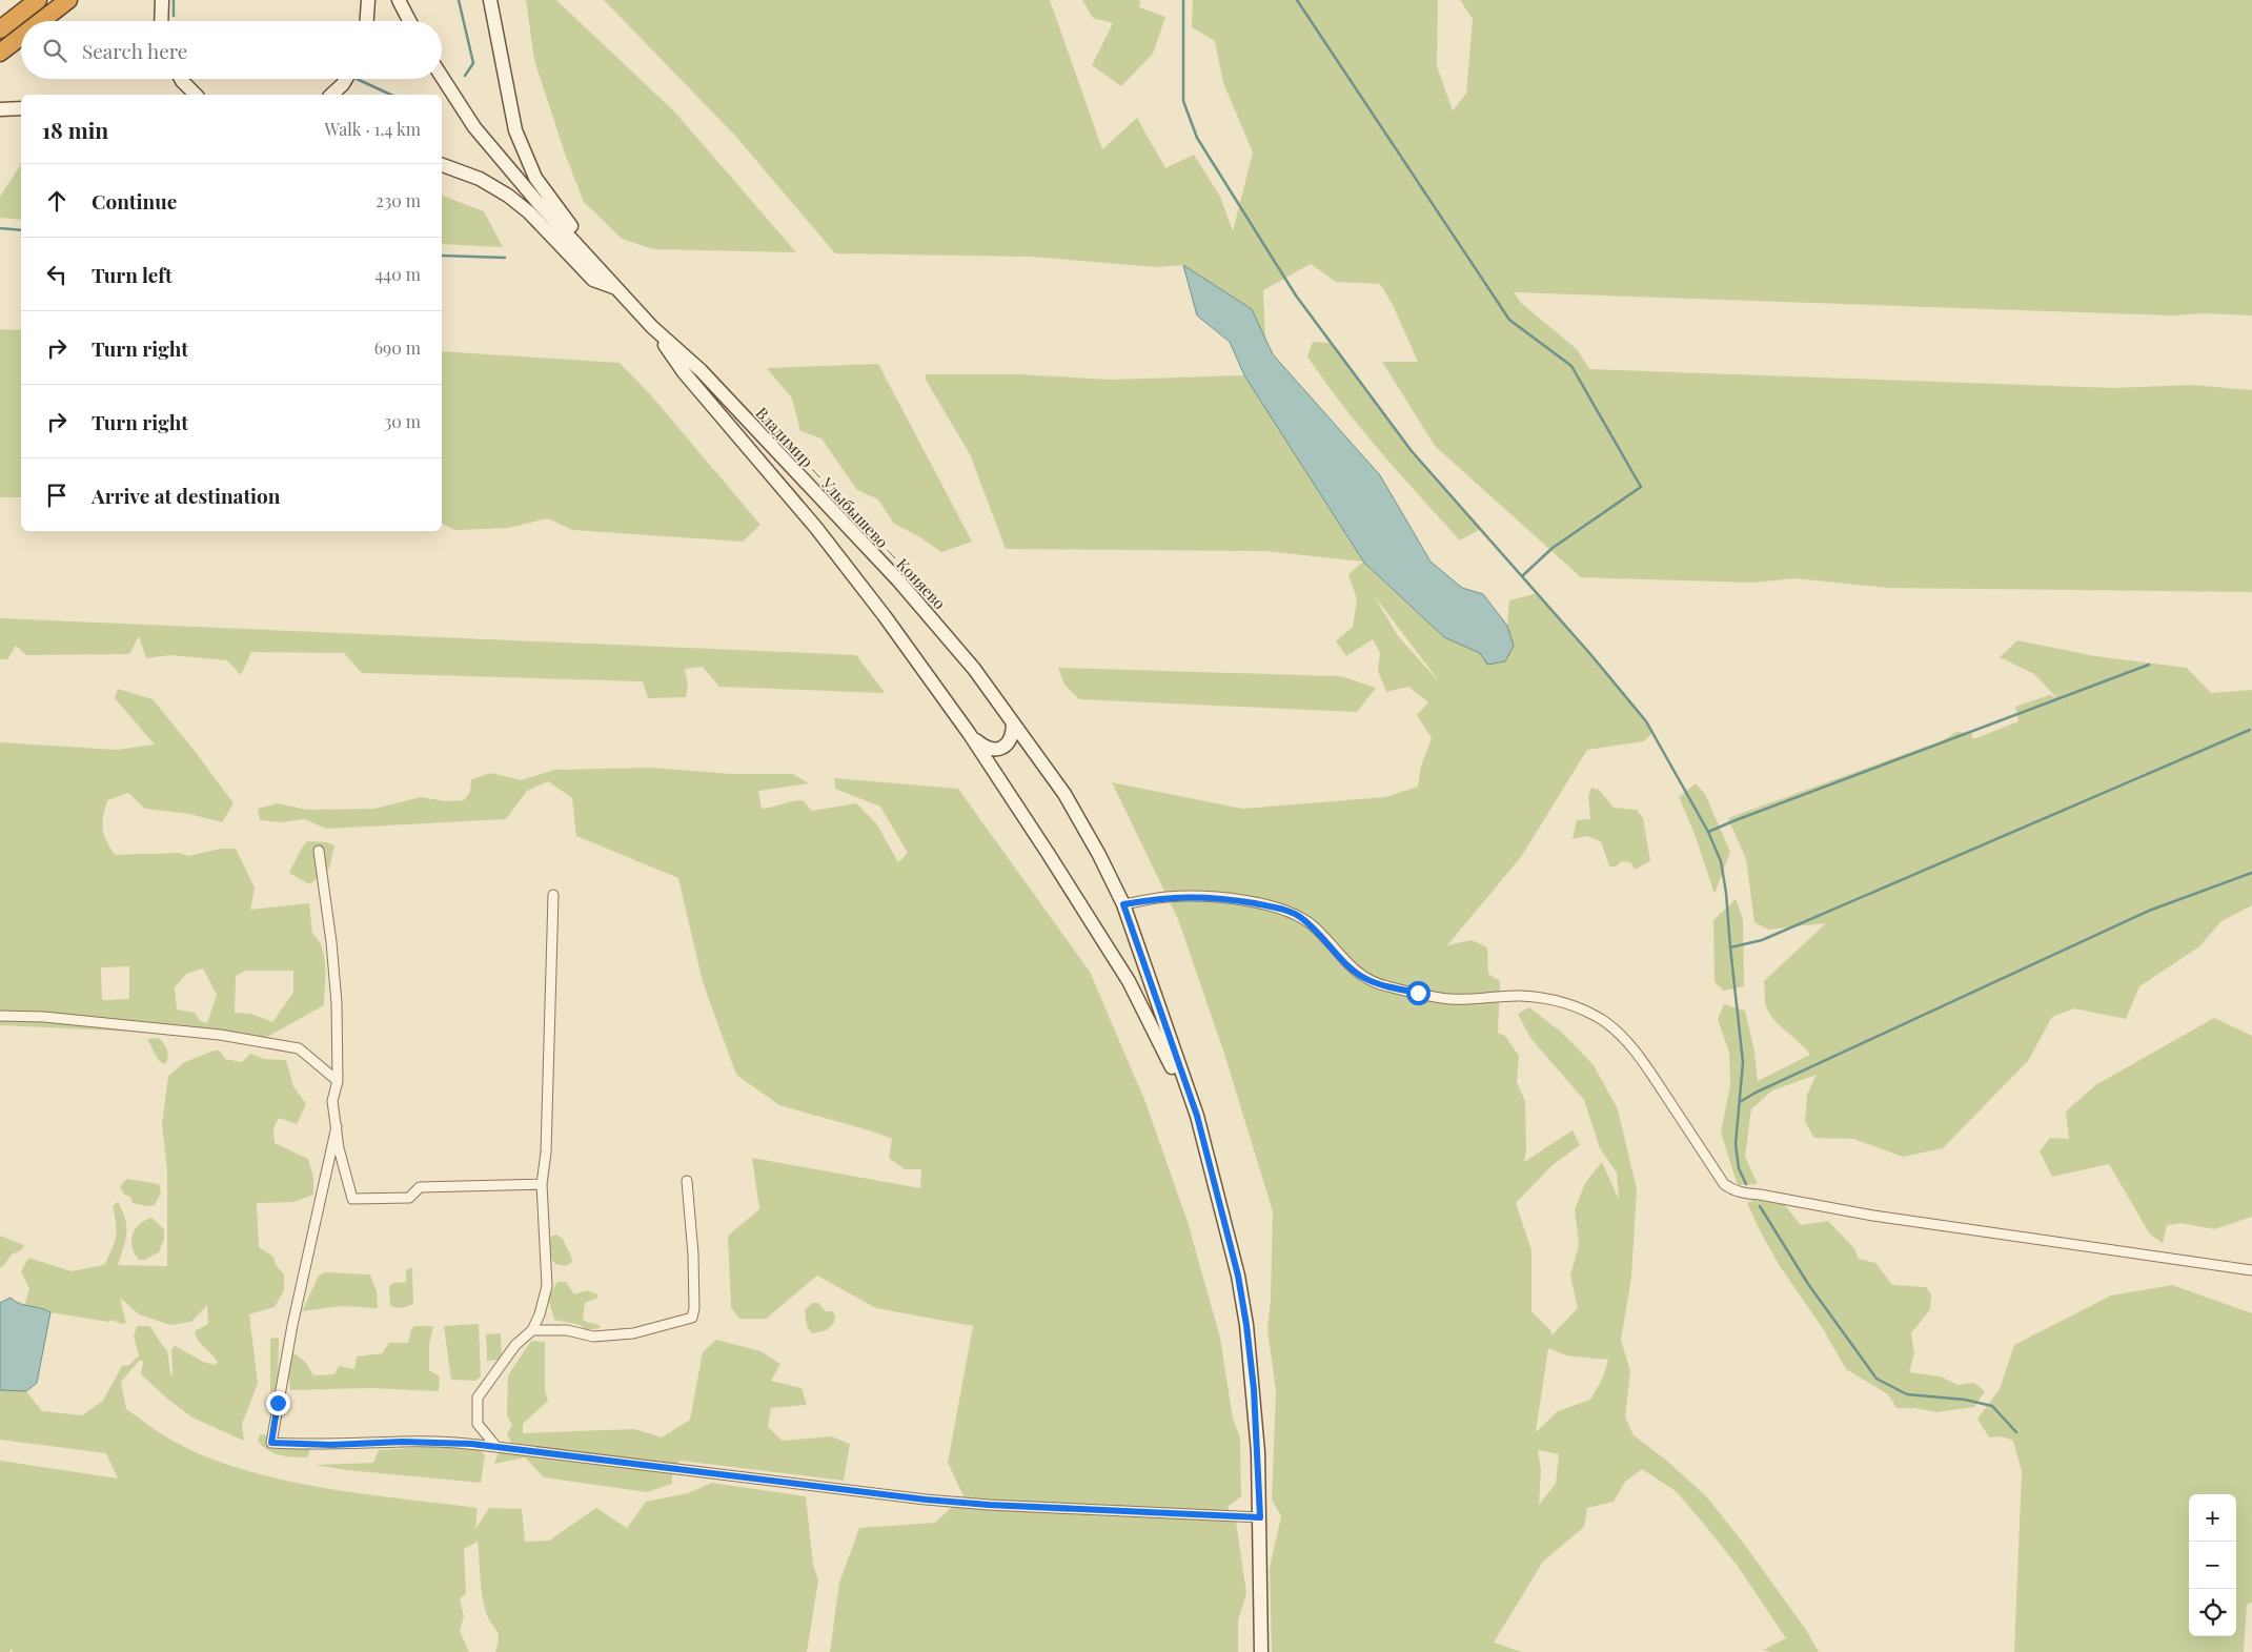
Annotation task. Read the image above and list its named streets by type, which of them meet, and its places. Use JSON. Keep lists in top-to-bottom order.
{
  "streets": {
    "main road": ["Владимир — Улыбышево — Коняево"]
  },
  "page": {
    "search": "Search here",
    "heading": ["18 min", "Walk · 1.4 km"],
    "list": [
      ["Continue", "230 m"],
      ["Turn left", "440 m"],
      ["Turn right", "690 m"],
      ["Turn right", "30 m"],
      "Arrive at destination"
    ],
    "map_buttons": ["+", "−"]
  }
}
